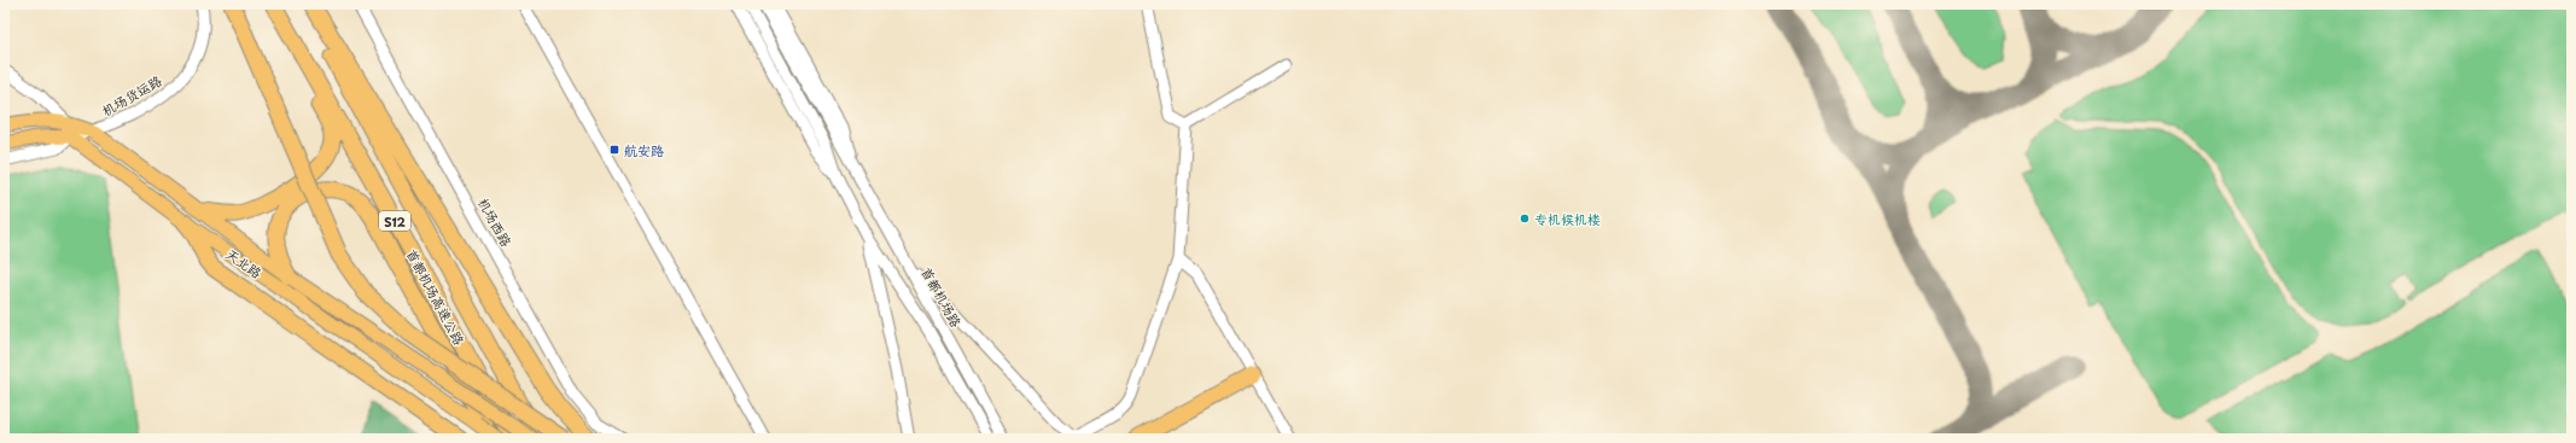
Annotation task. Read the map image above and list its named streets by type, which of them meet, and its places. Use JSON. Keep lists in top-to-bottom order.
{
  "streets": {
    "highway": ["S12", "首都机场高速公路"],
    "main road": ["天北路"],
    "street": ["机场货运路", "机场西路", "首都机场路"]
  },
  "crossings": [
    ["机场货运路", "天北路"]
  ],
  "places": {
    "transit": ["航安路"],
    "other": ["专机候机楼"]
  }
}
